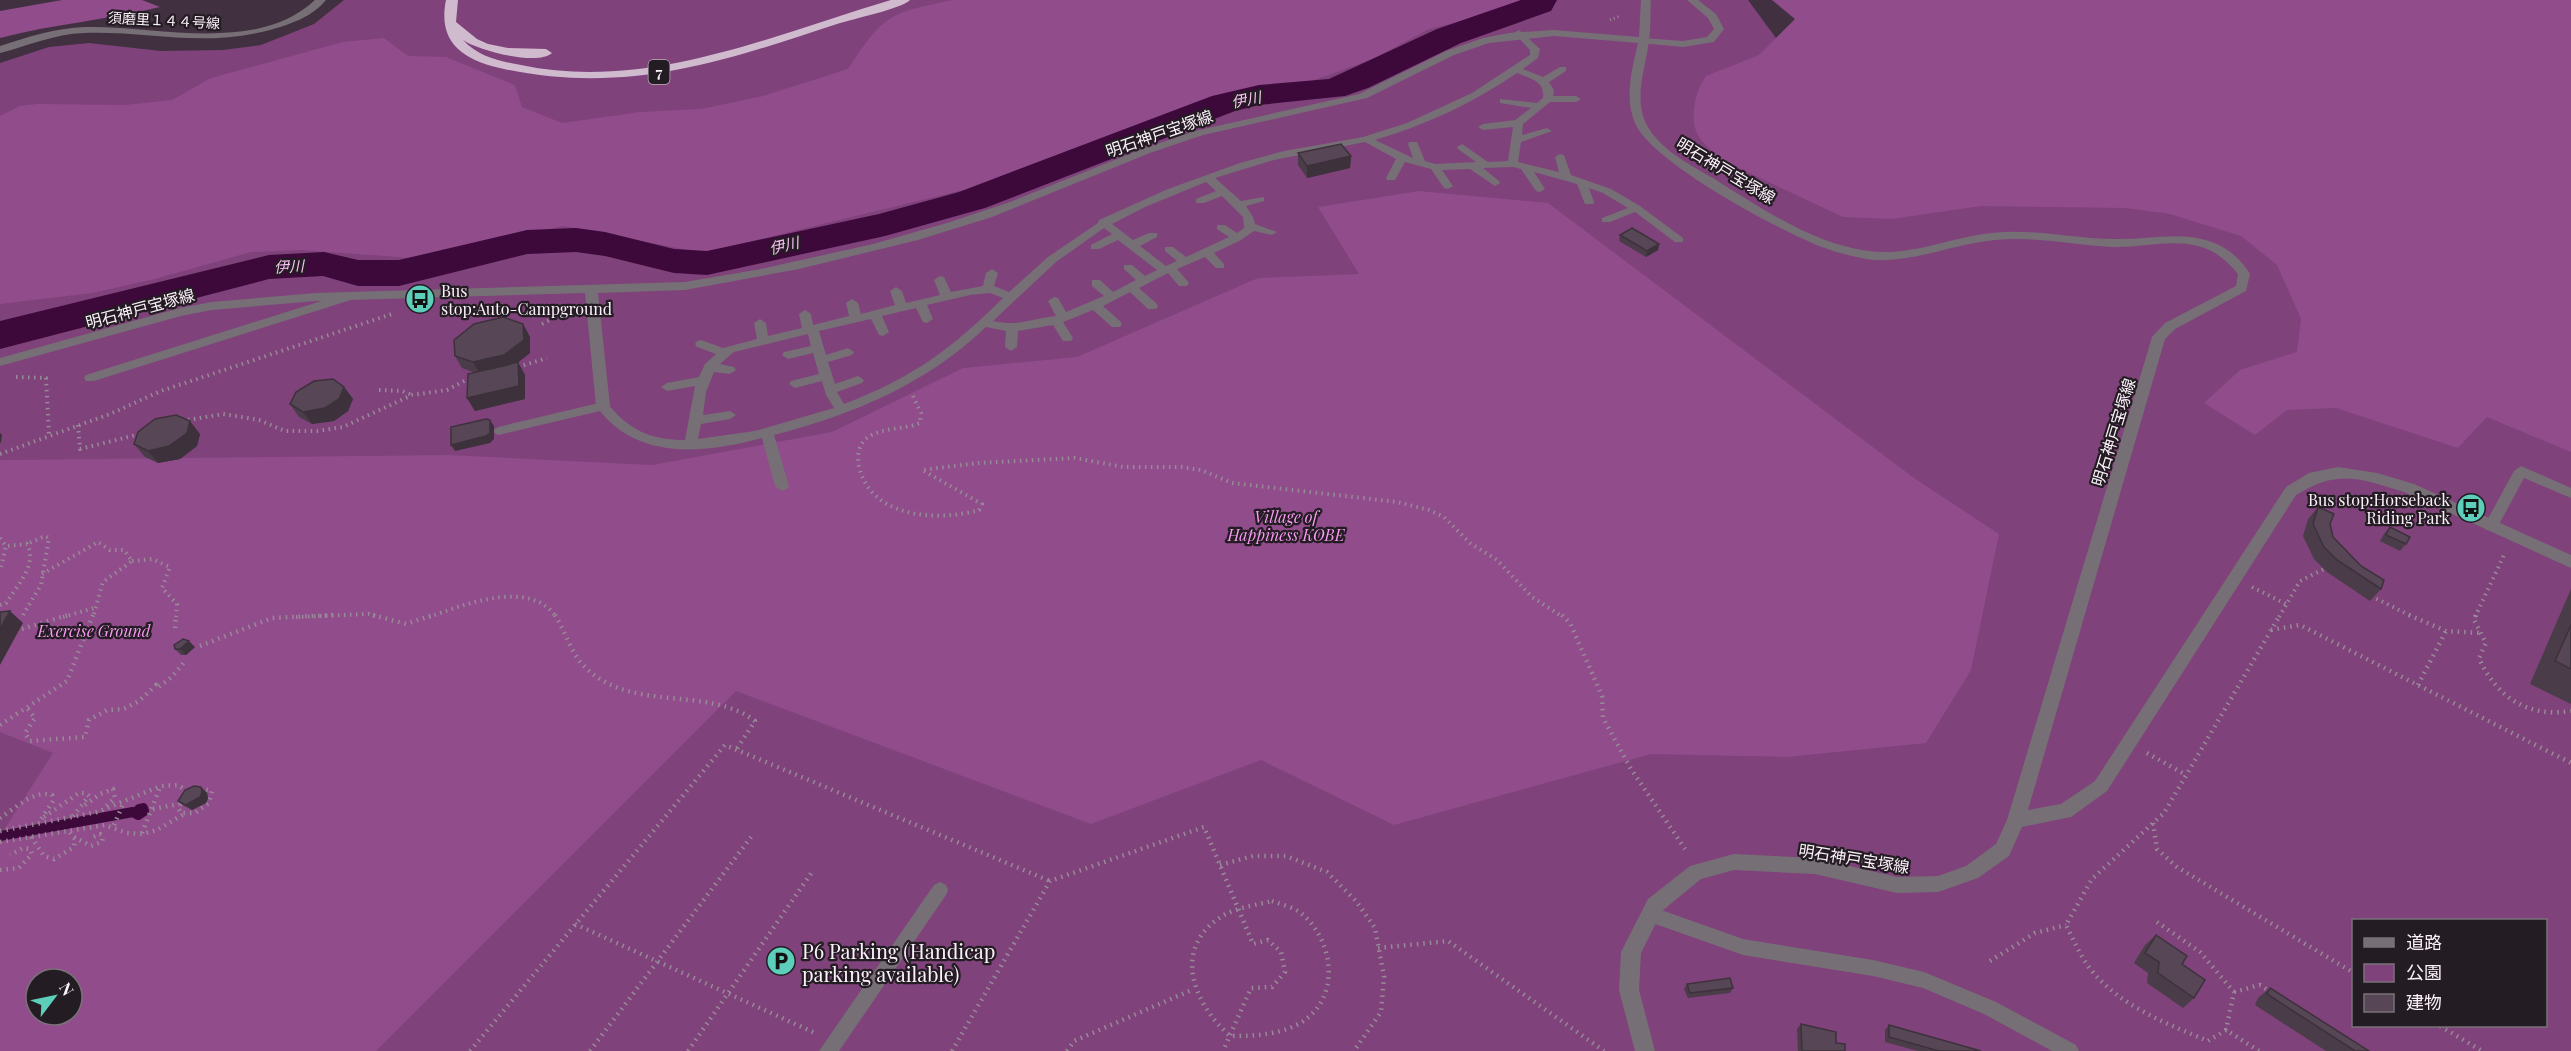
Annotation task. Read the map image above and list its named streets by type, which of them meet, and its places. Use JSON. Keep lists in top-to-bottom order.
{
  "streets": {
    "highway": ["7"],
    "street": ["須磨里１４４号線", "明石神戸宝塚線"]
  },
  "water": ["伊川"],
  "parks": ["Village of Happiness KOBE", "Exercise Ground"],
  "places": {
    "bus stop": ["Bus stop:Auto-Campground", "Bus stop:Horseback Riding Park"],
    "parking": ["P6 Parking (Handicap parking available)"]
  },
  "legend": ["道路", "公園", "建物"],
  "north": "top right"
}
